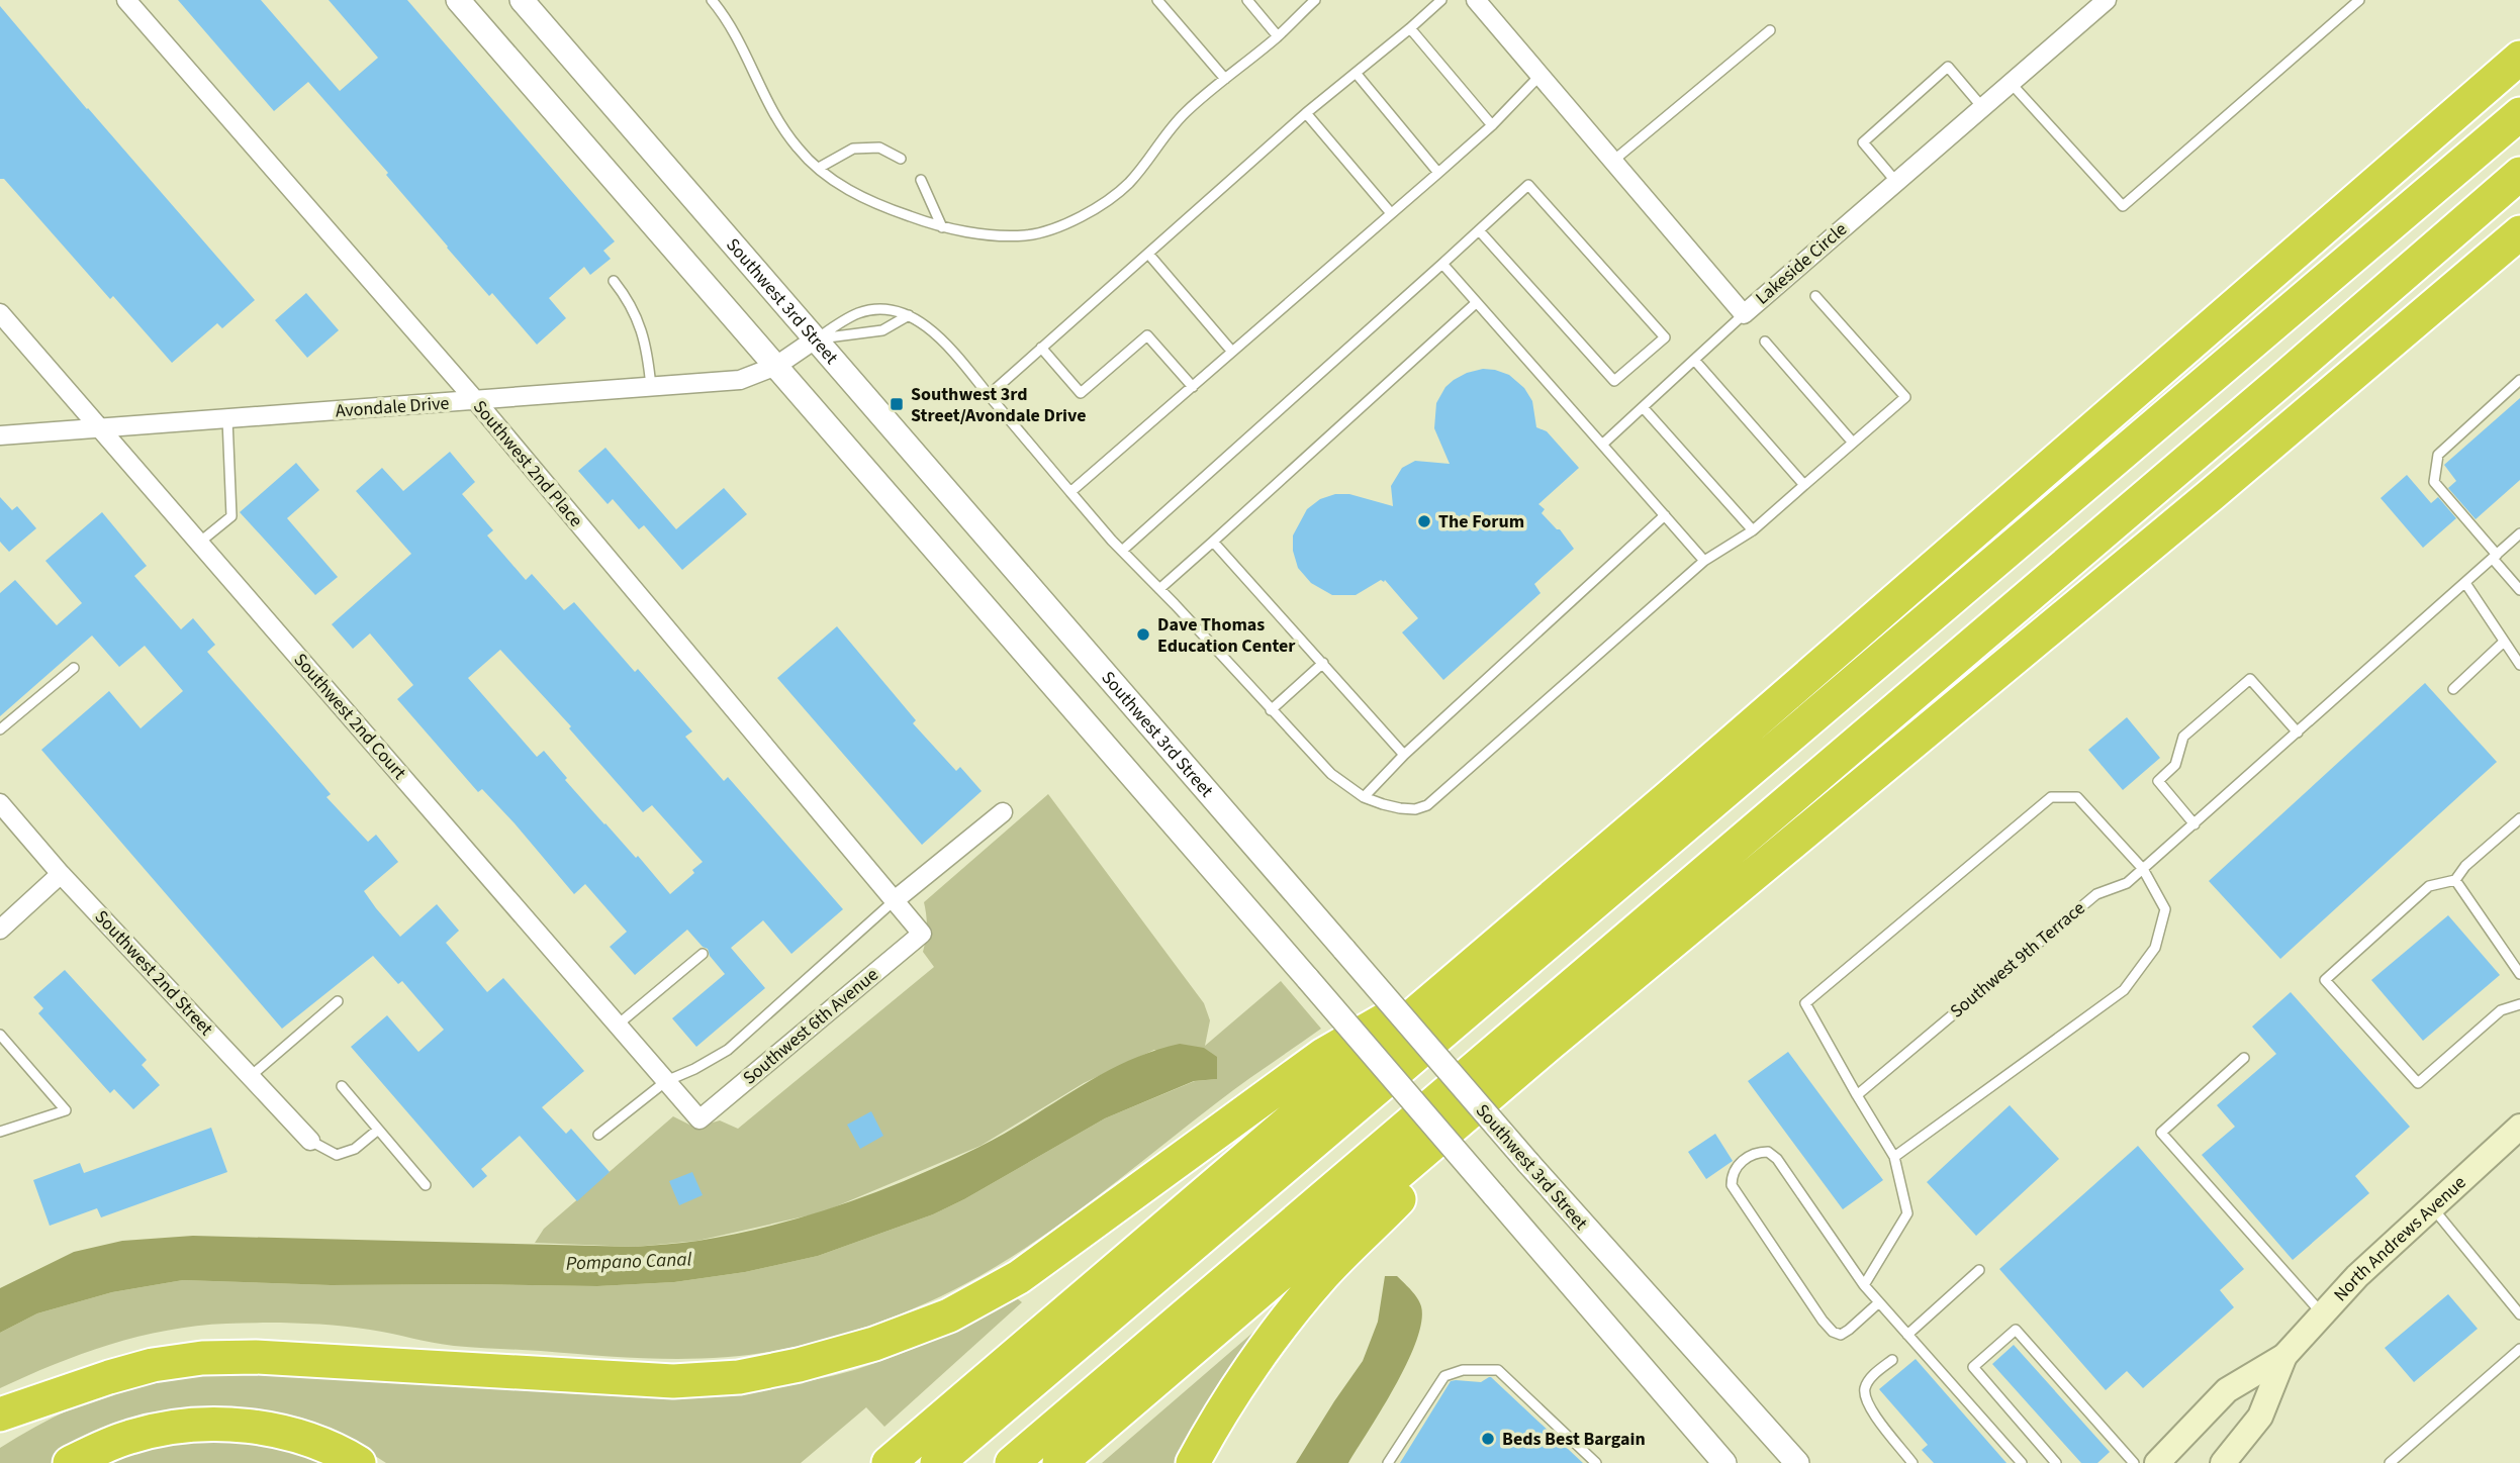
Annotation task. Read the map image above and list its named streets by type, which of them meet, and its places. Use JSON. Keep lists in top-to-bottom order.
{
  "streets": {
    "main road": ["North Andrews Avenue"],
    "street": [
      "Lakeside Circle",
      "Southwest 3rd Street",
      "Avondale Drive",
      "Southwest 2nd Place",
      "Southwest 2nd Court",
      "Southwest 2nd Street",
      "Southwest 6th Avenue"
    ],
    "lane": ["Southwest 9th Terrace"]
  },
  "crossings": [
    ["Southwest 3rd Street", "Avondale Drive"],
    ["Avondale Drive", "Southwest 2nd Place"],
    ["Avondale Drive", "Southwest 2nd Court"],
    ["Southwest 2nd Place", "Southwest 6th Avenue"],
    ["Southwest 2nd Court", "Southwest 6th Avenue"]
  ],
  "water": ["Pompano Canal"],
  "places": {
    "transit": ["Southwest 3rd Street/Avondale Drive"],
    "other": ["The Forum", "Dave Thomas Education Center", "Beds Best Bargain"]
  }
}
